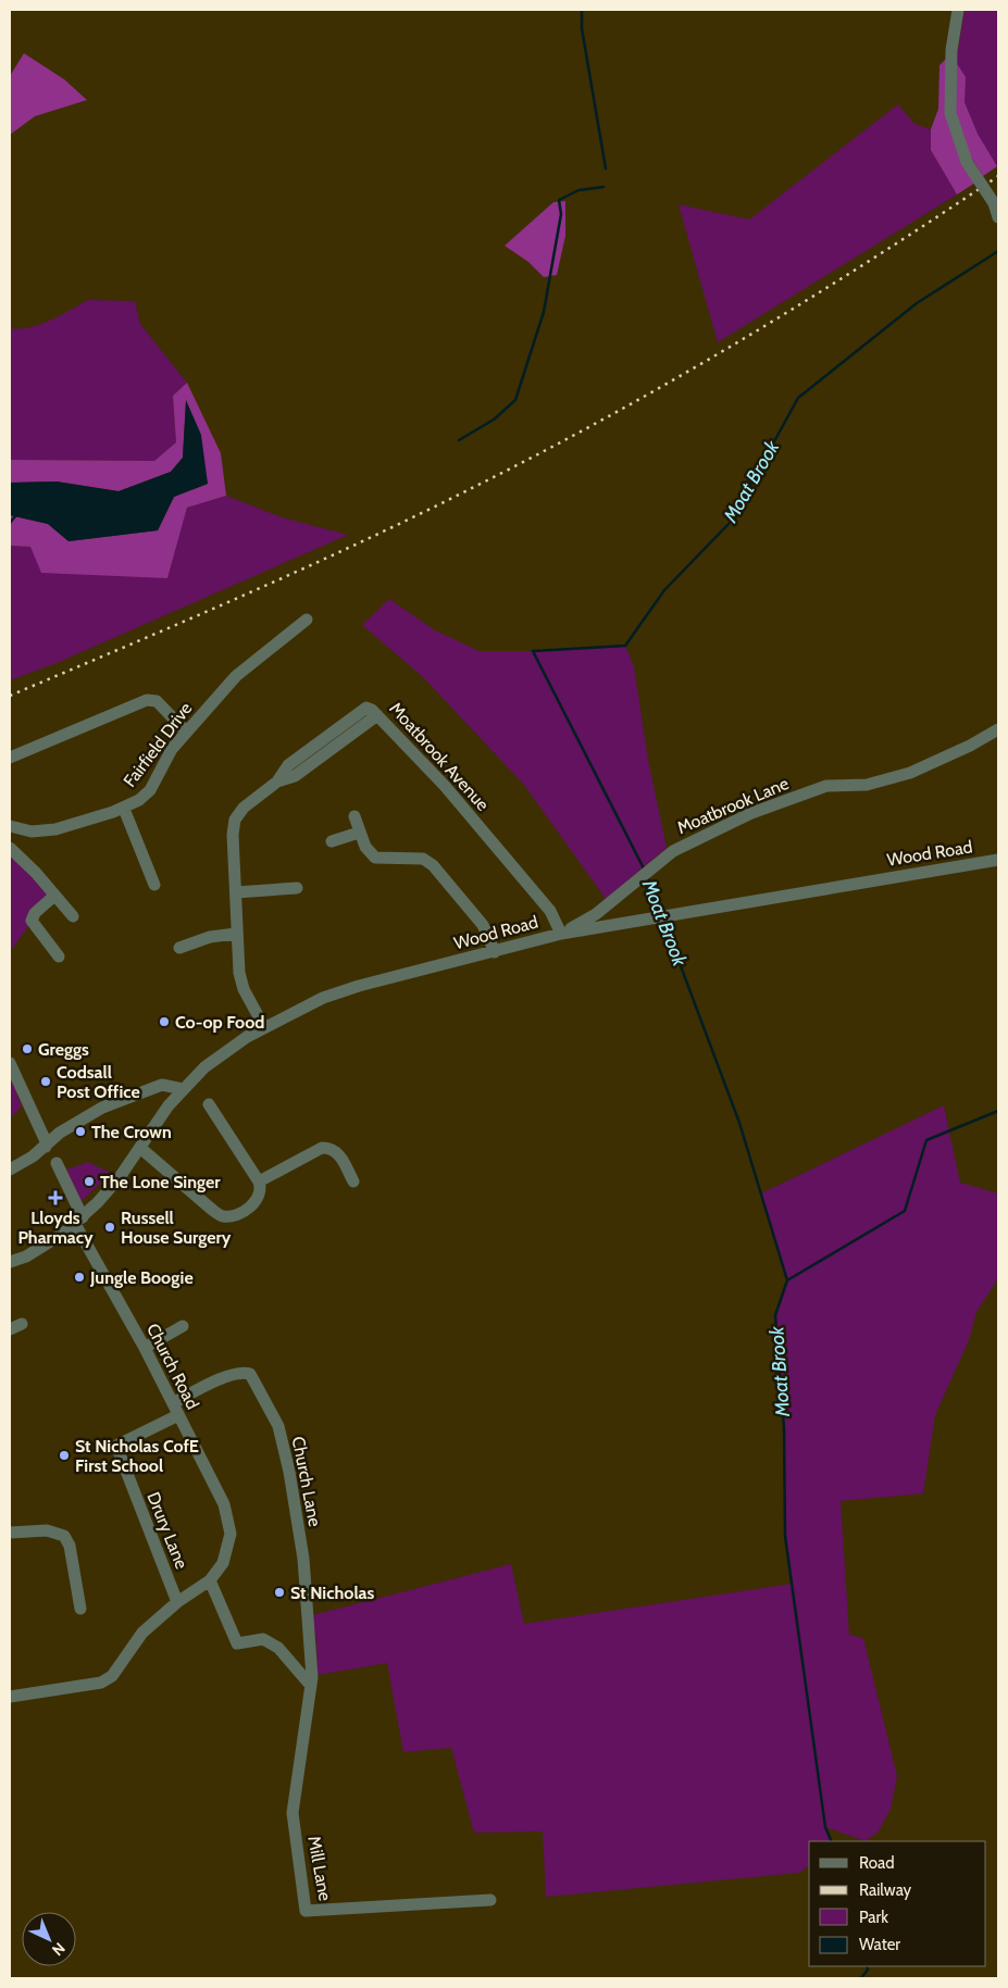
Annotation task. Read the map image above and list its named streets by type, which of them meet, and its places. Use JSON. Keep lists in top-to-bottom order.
{
  "streets": {
    "street": [
      "Fairfield Drive",
      "Moatbrook Avenue",
      "Moatbrook Lane",
      "Wood Road",
      "Church Road",
      "Church Lane",
      "Drury Lane",
      "Mill Lane"
    ]
  },
  "crossings": [
    ["Moatbrook Avenue", "Moatbrook Lane"],
    ["Moatbrook Avenue", "Wood Road"],
    ["Moatbrook Lane", "Wood Road"],
    ["Wood Road", "Church Road"],
    ["Church Road", "Church Lane"],
    ["Church Road", "Drury Lane"],
    ["Church Lane", "Mill Lane"]
  ],
  "water": ["Moat Brook"],
  "places": {
    "other": [
      "Co-op Food",
      "Greggs",
      "Codsall Post Office",
      "The Crown",
      "The Lone Singer",
      "Russell House Surgery",
      "Jungle Boogie",
      "St Nicholas CofE First School",
      "St Nicholas"
    ],
    "health": ["Lloyds Pharmacy"]
  },
  "legend": [
    "Road",
    "Railway",
    "Park",
    "Water"
  ],
  "north": "bottom right"
}
